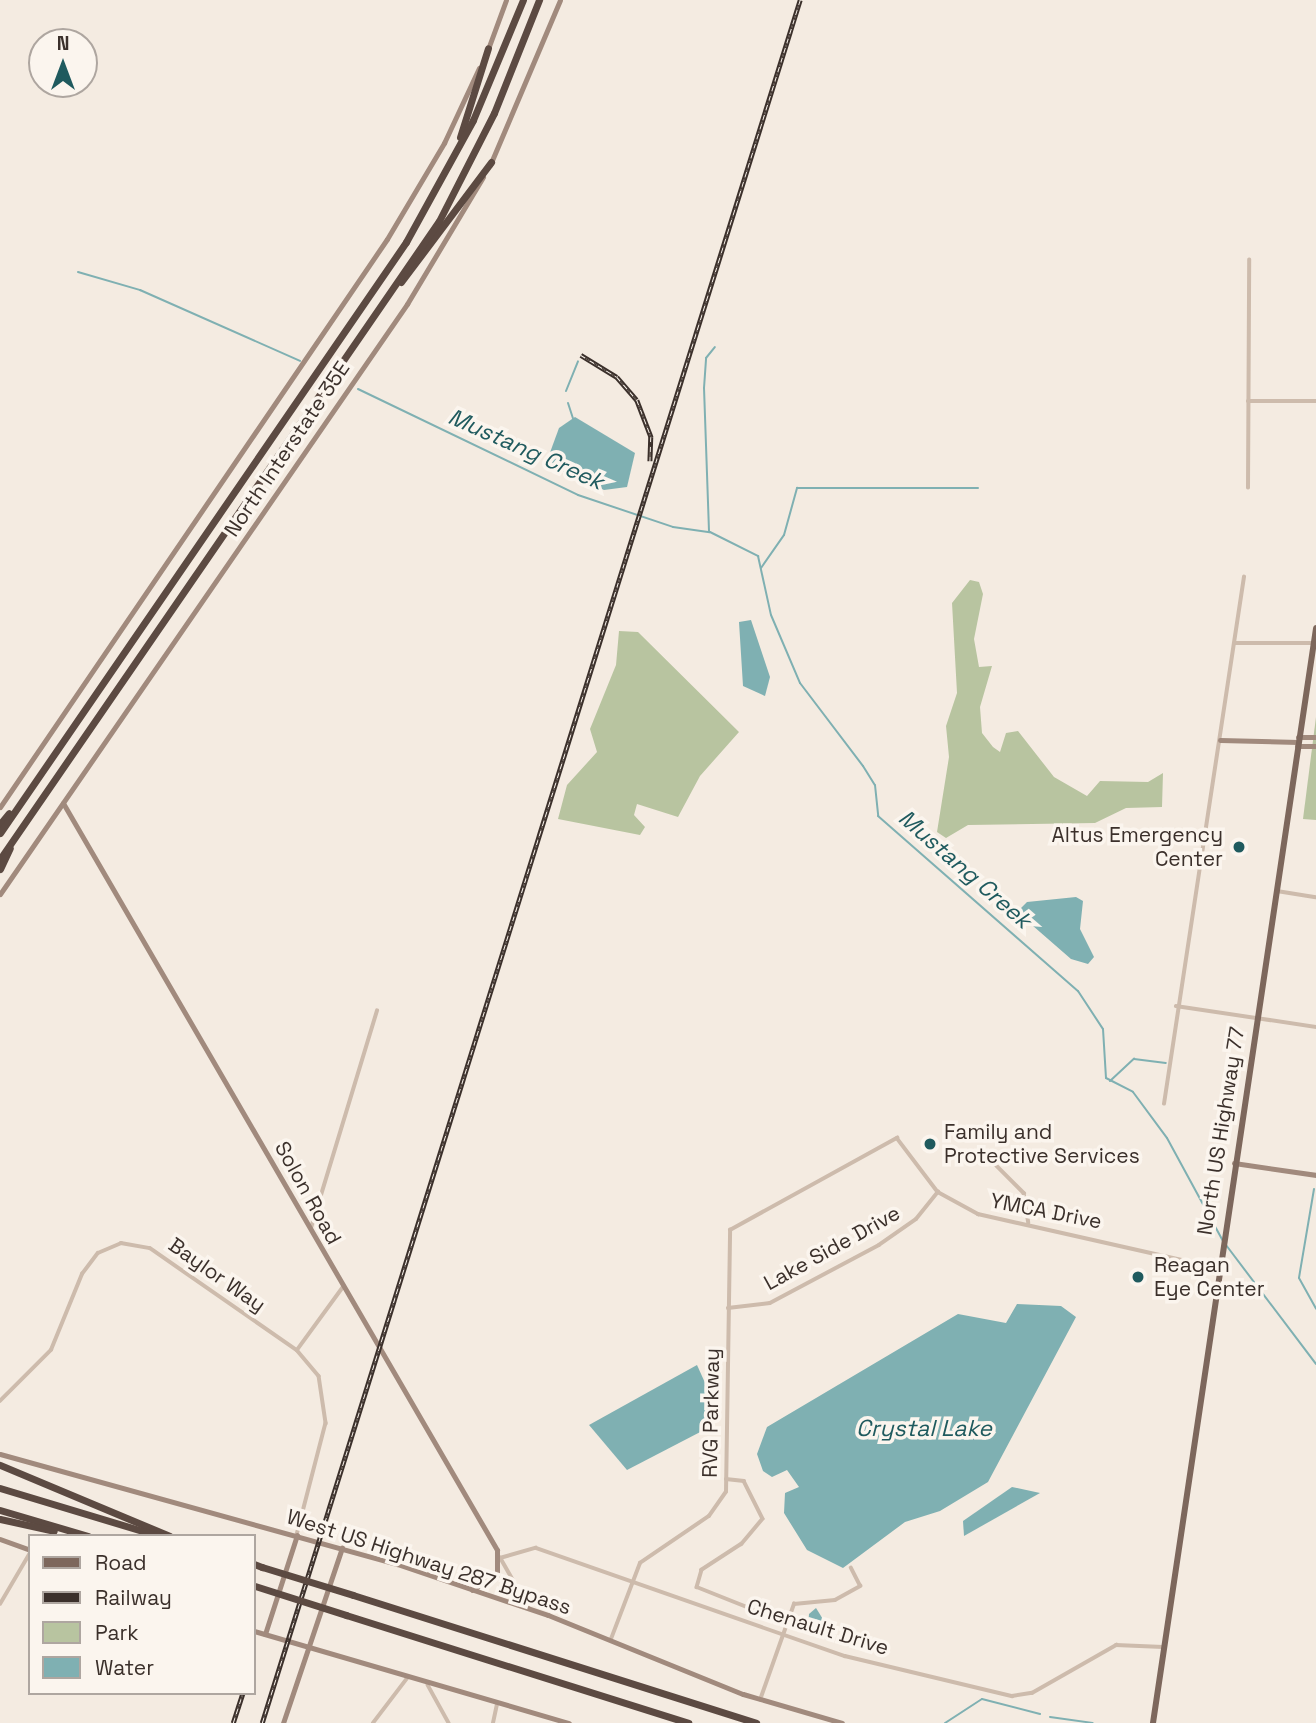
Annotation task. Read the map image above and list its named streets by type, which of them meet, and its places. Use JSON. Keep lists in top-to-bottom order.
{
  "streets": {
    "main road": ["North US Highway 77"],
    "street": [
      "North Interstate 35E",
      "Solon Road",
      "YMCA Drive",
      "Lake Side Drive",
      "Baylor Way",
      "RVG Parkway",
      "West US Highway 287 Bypass",
      "Chenault Drive"
    ]
  },
  "crossings": [
    ["North Interstate 35E", "Solon Road"],
    ["North US Highway 77", "YMCA Drive"],
    ["North US Highway 77", "Chenault Drive"],
    ["Solon Road", "Chenault Drive"],
    ["YMCA Drive", "Lake Side Drive"],
    ["YMCA Drive", "RVG Parkway"],
    ["Lake Side Drive", "RVG Parkway"],
    ["Baylor Way", "West US Highway 287 Bypass"],
    ["RVG Parkway", "West US Highway 287 Bypass"],
    ["RVG Parkway", "Chenault Drive"]
  ],
  "water": ["Mustang Creek", "Crystal Lake"],
  "places": ["Altus Emergency Center", "Family and Protective Services", "Reagan Eye Center"],
  "legend": [
    "Road",
    "Railway",
    "Park",
    "Water"
  ],
  "north": "top"
}
